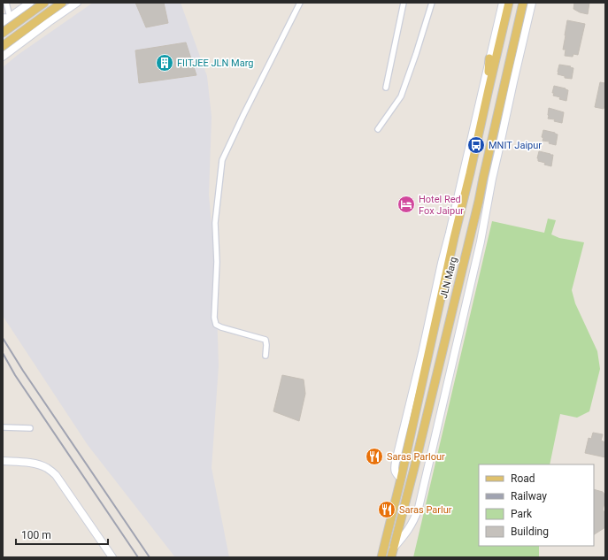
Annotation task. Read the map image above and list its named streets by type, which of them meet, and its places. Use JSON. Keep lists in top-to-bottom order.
{
  "streets": {
    "main road": ["JLN Marg"]
  },
  "places": {
    "building": ["FIITJEE JLN Marg"],
    "bus stop": ["MNIT Jaipur"],
    "hotel": ["Hotel Red Fox Jaipur"],
    "restaurant": ["Saras Parlour", "Saras Parlur"]
  },
  "legend": [
    "Road",
    "Railway",
    "Park",
    "Building"
  ],
  "scale_bar": "100 m"
}
